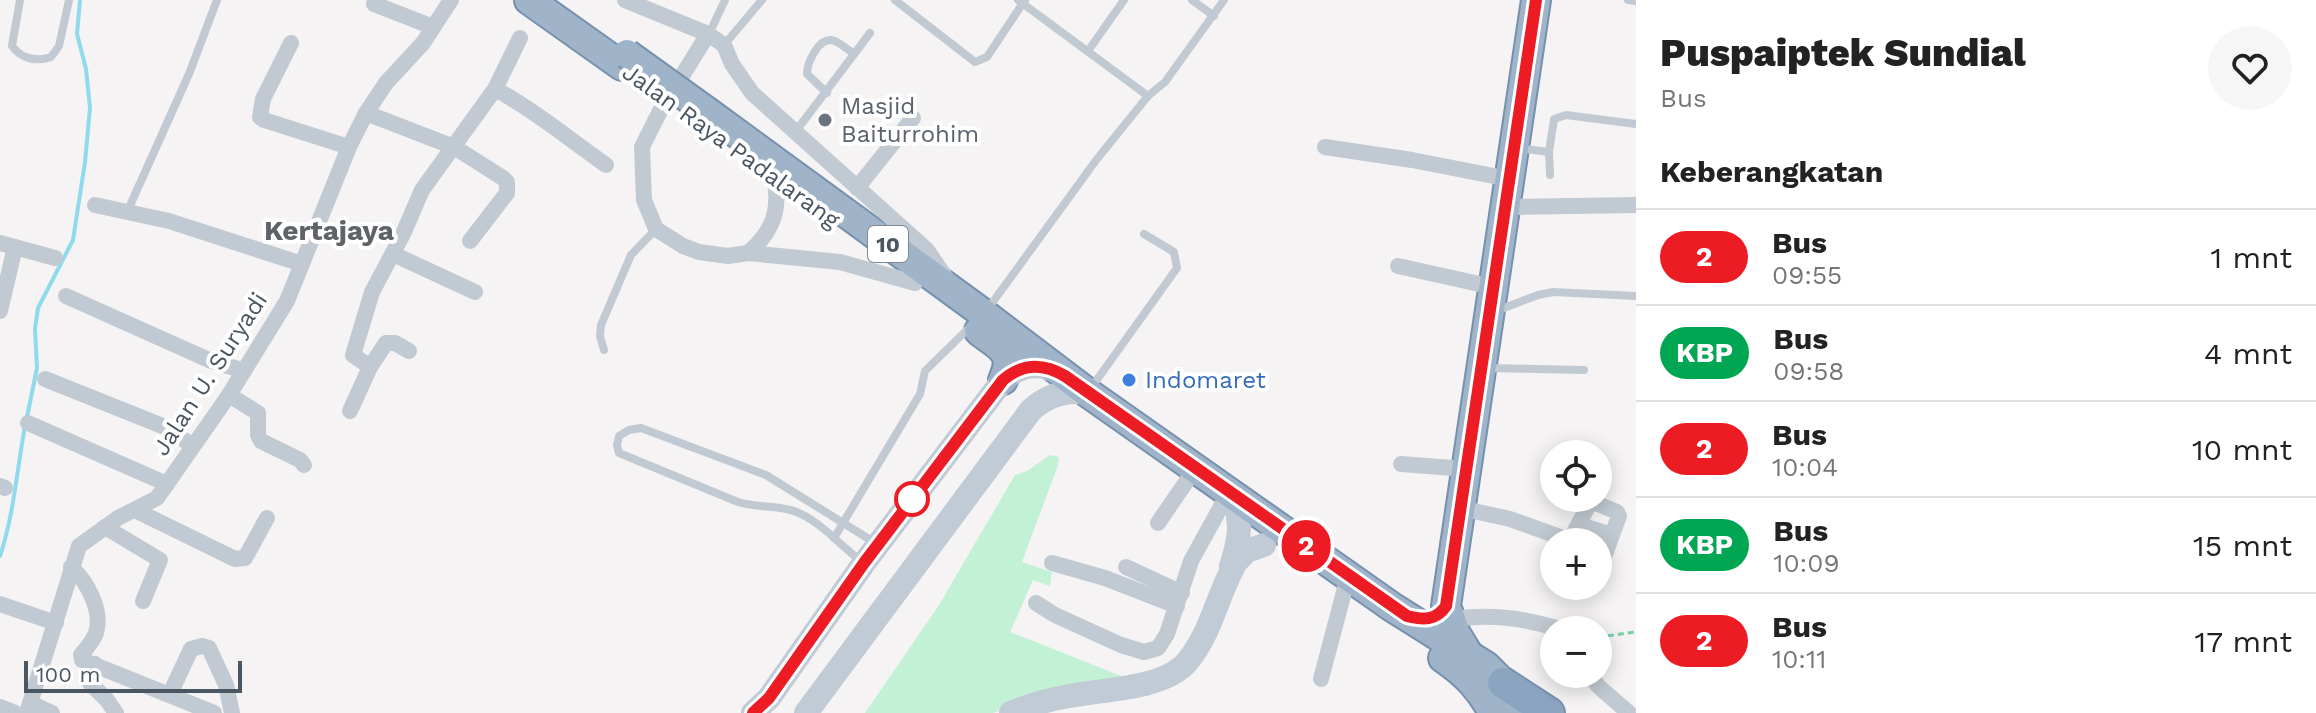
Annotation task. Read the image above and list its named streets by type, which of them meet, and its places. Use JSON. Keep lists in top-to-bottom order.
{
  "streets": {
    "highway": ["Jalan Raya Padalarang", "10"],
    "street": ["Jalan U. Suryadi"]
  },
  "districts": ["Kertajaya"],
  "places": ["Masjid Baiturrohim", "Indomaret"],
  "lines": ["bus line 2"],
  "scale_bar": "100 m",
  "page": {
    "on_map": "2",
    "heading": [
      ["Puspaiptek Sundial", "Bus"],
      "Keberangkatan"
    ],
    "list": [
      {
        "mark": "2",
        "name": "Bus",
        "note": "09:55",
        "value": "1 mnt"
      },
      {
        "mark": "KBP",
        "name": "Bus",
        "note": "09:58",
        "value": "4 mnt"
      },
      {
        "mark": "2",
        "name": "Bus",
        "note": "10:04",
        "value": "10 mnt"
      },
      {
        "mark": "KBP",
        "name": "Bus",
        "note": "10:09",
        "value": "15 mnt"
      },
      {
        "mark": "2",
        "name": "Bus",
        "note": "10:11",
        "value": "17 mnt"
      }
    ],
    "map_buttons": ["+", "−"],
    "scale": "100 m"
  }
}
